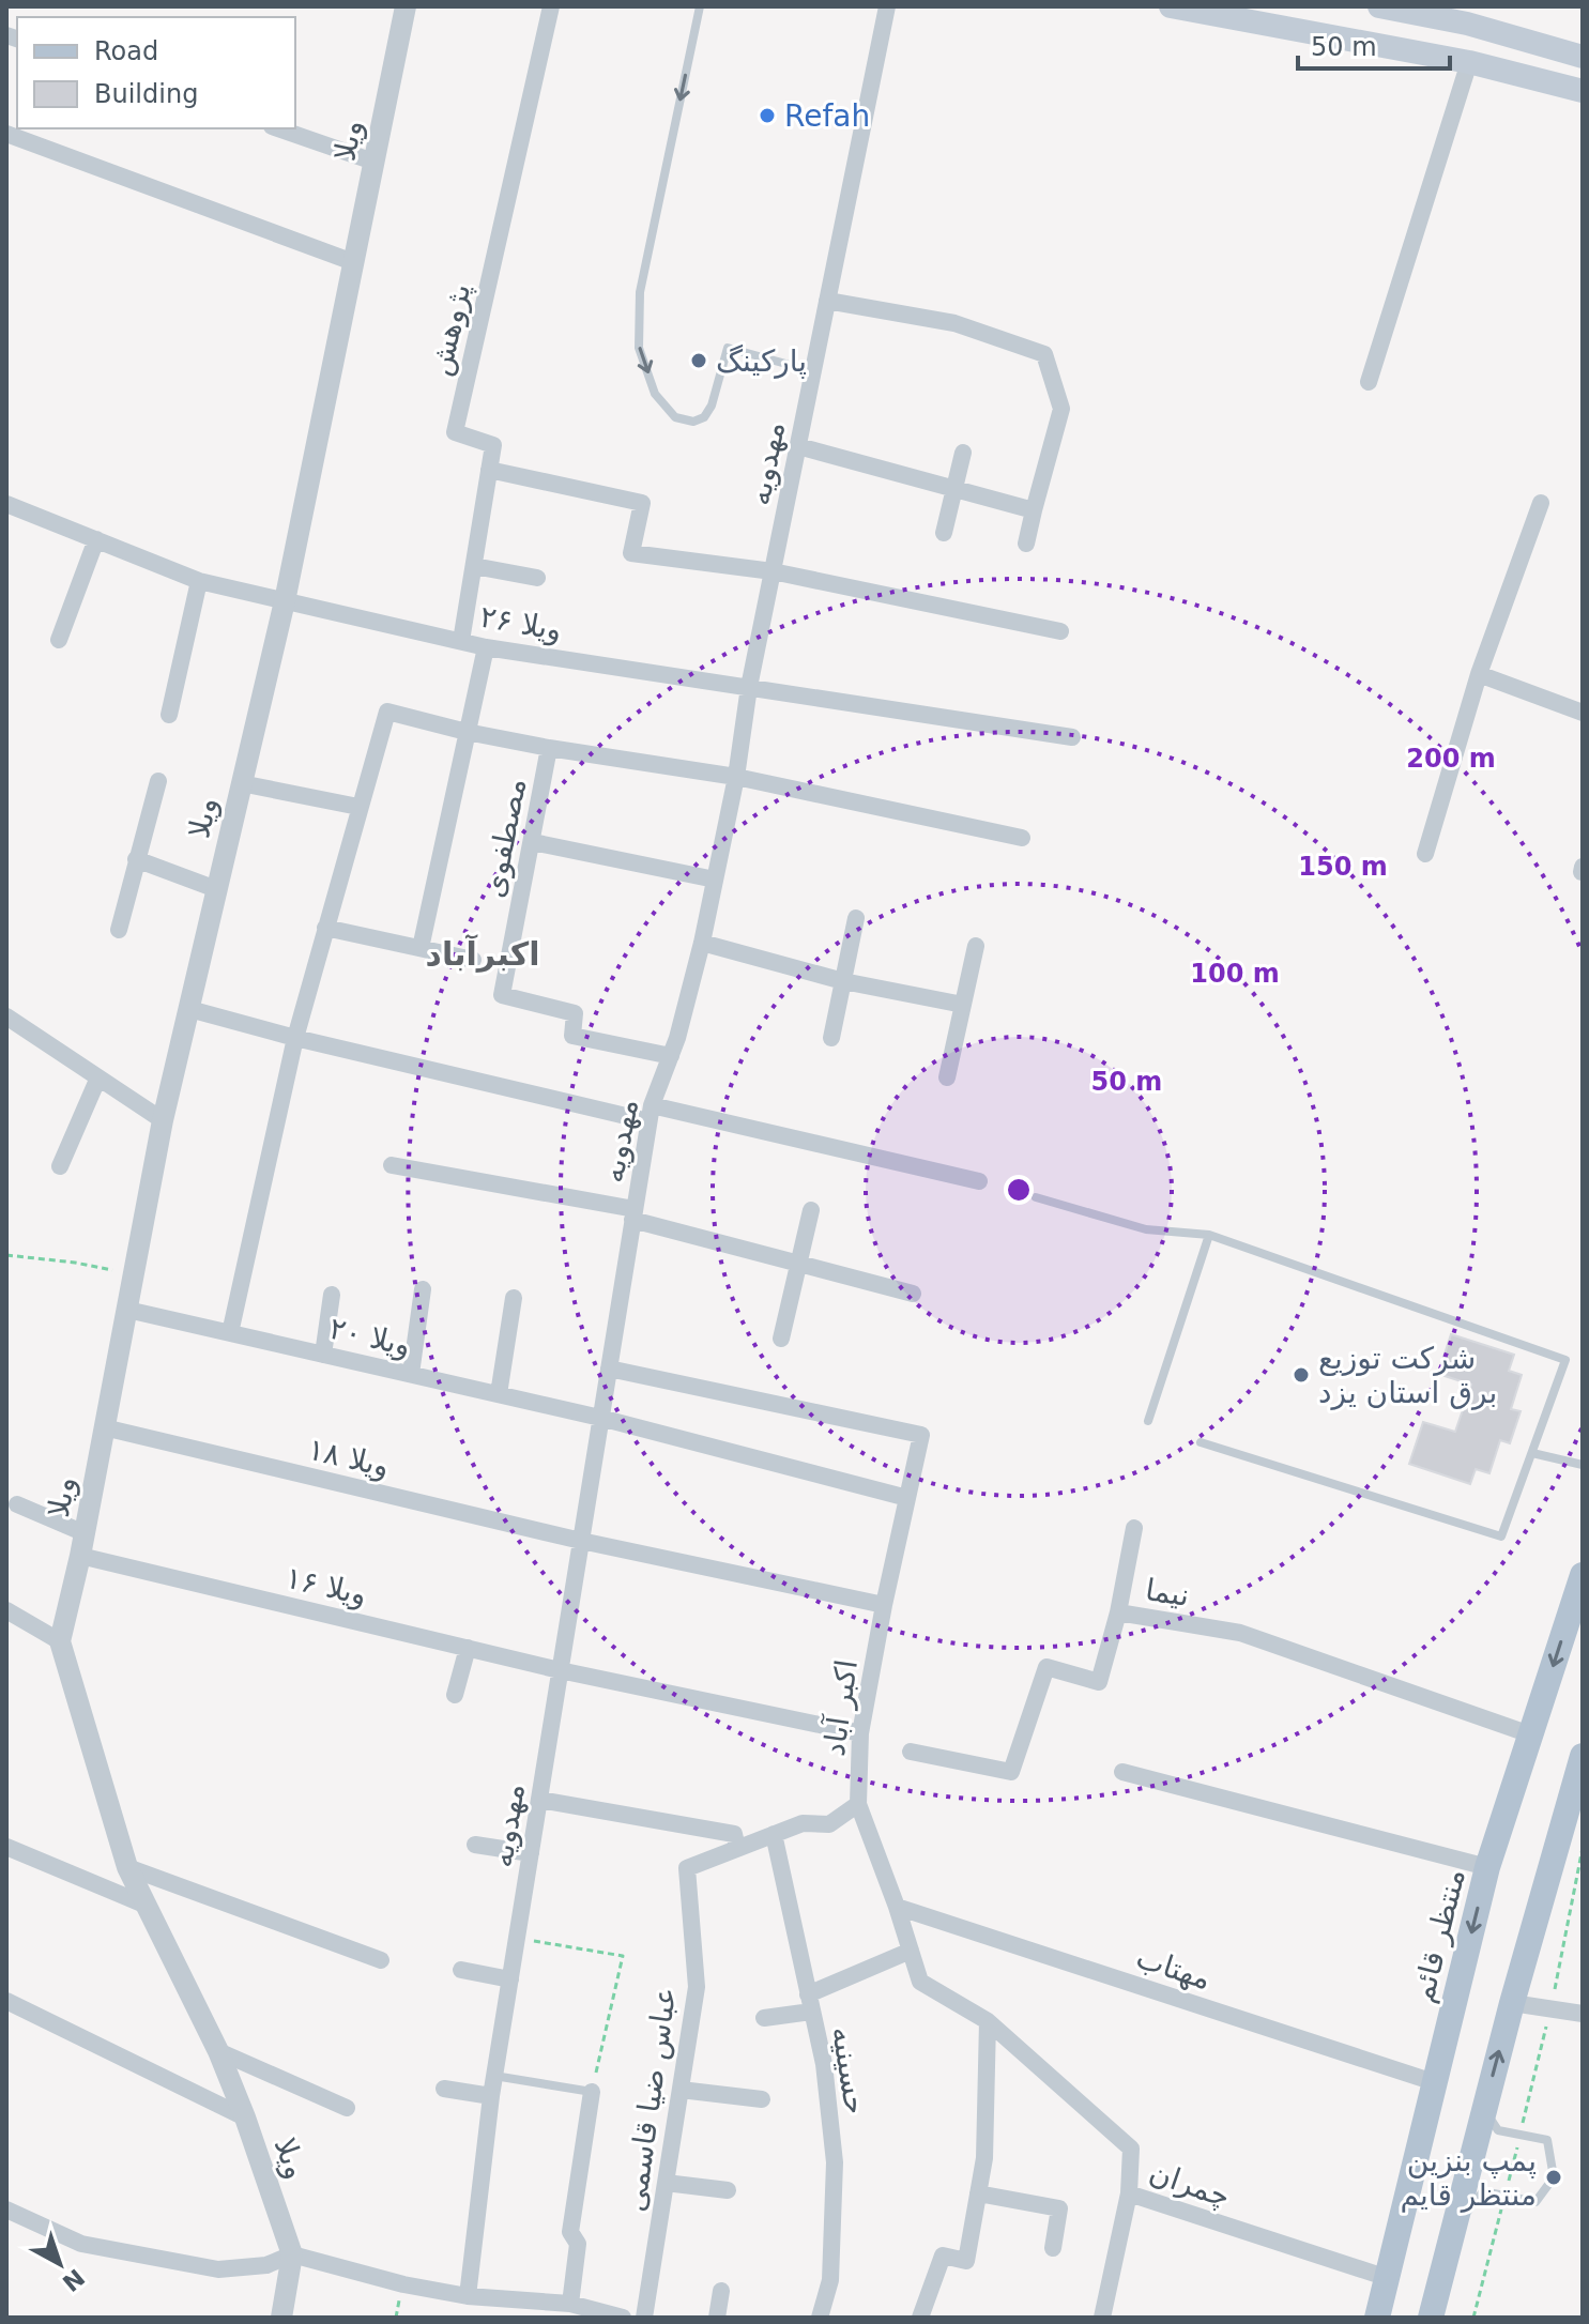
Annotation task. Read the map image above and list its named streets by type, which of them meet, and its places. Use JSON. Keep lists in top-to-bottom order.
{
  "streets": {
    "main road": ["منتظر قائم"],
    "street": [
      "ویلا",
      "پژوهش",
      "مهدویه",
      "ویلا ۲۶",
      "مصطفوی",
      "ویلا ۲۰",
      "ویلا ۱۸",
      "ویلا ۱۶",
      "نیما",
      "اکبر آباد",
      "مهتاب",
      "حسینیه",
      "عباس ضیا قاسمی",
      "چمران"
    ]
  },
  "crossings": [
    ["ویلا", "ویلا ۲۶"],
    ["ویلا", "ویلا ۲۰"],
    ["ویلا", "ویلا ۱۸"],
    ["ویلا", "ویلا ۱۶"],
    ["مهدویه", "ویلا ۲۶"],
    ["مهدویه", "مصطفوی"],
    ["مهدویه", "ویلا ۲۰"],
    ["مهدویه", "ویلا ۱۸"],
    ["مهدویه", "ویلا ۱۶"],
    ["مهدویه", "اکبر آباد"],
    ["ویلا ۲۰", "اکبر آباد"],
    ["ویلا ۱۸", "اکبر آباد"],
    ["ویلا ۱۶", "اکبر آباد"],
    ["نیما", "منتظر قائم"],
    ["اکبر آباد", "مهتاب"],
    ["اکبر آباد", "عباس ضیا قاسمی"],
    ["اکبر آباد", "چمران"],
    ["منتظر قائم", "مهتاب"],
    ["منتظر قائم", "چمران"],
    ["حسینیه", "عباس ضیا قاسمی"]
  ],
  "districts": ["اکبرآباد"],
  "places": [
    "Refah",
    "پارکینگ",
    "شرکت توزیع برق استان یزد",
    "پمپ بنزین منتظر قایم"
  ],
  "legend": ["Road", "Building"],
  "scale_bar": "50 m",
  "north": "bottom right",
  "rings": [
    "200 m",
    "150 m",
    "100 m",
    "50 m"
  ]
}
